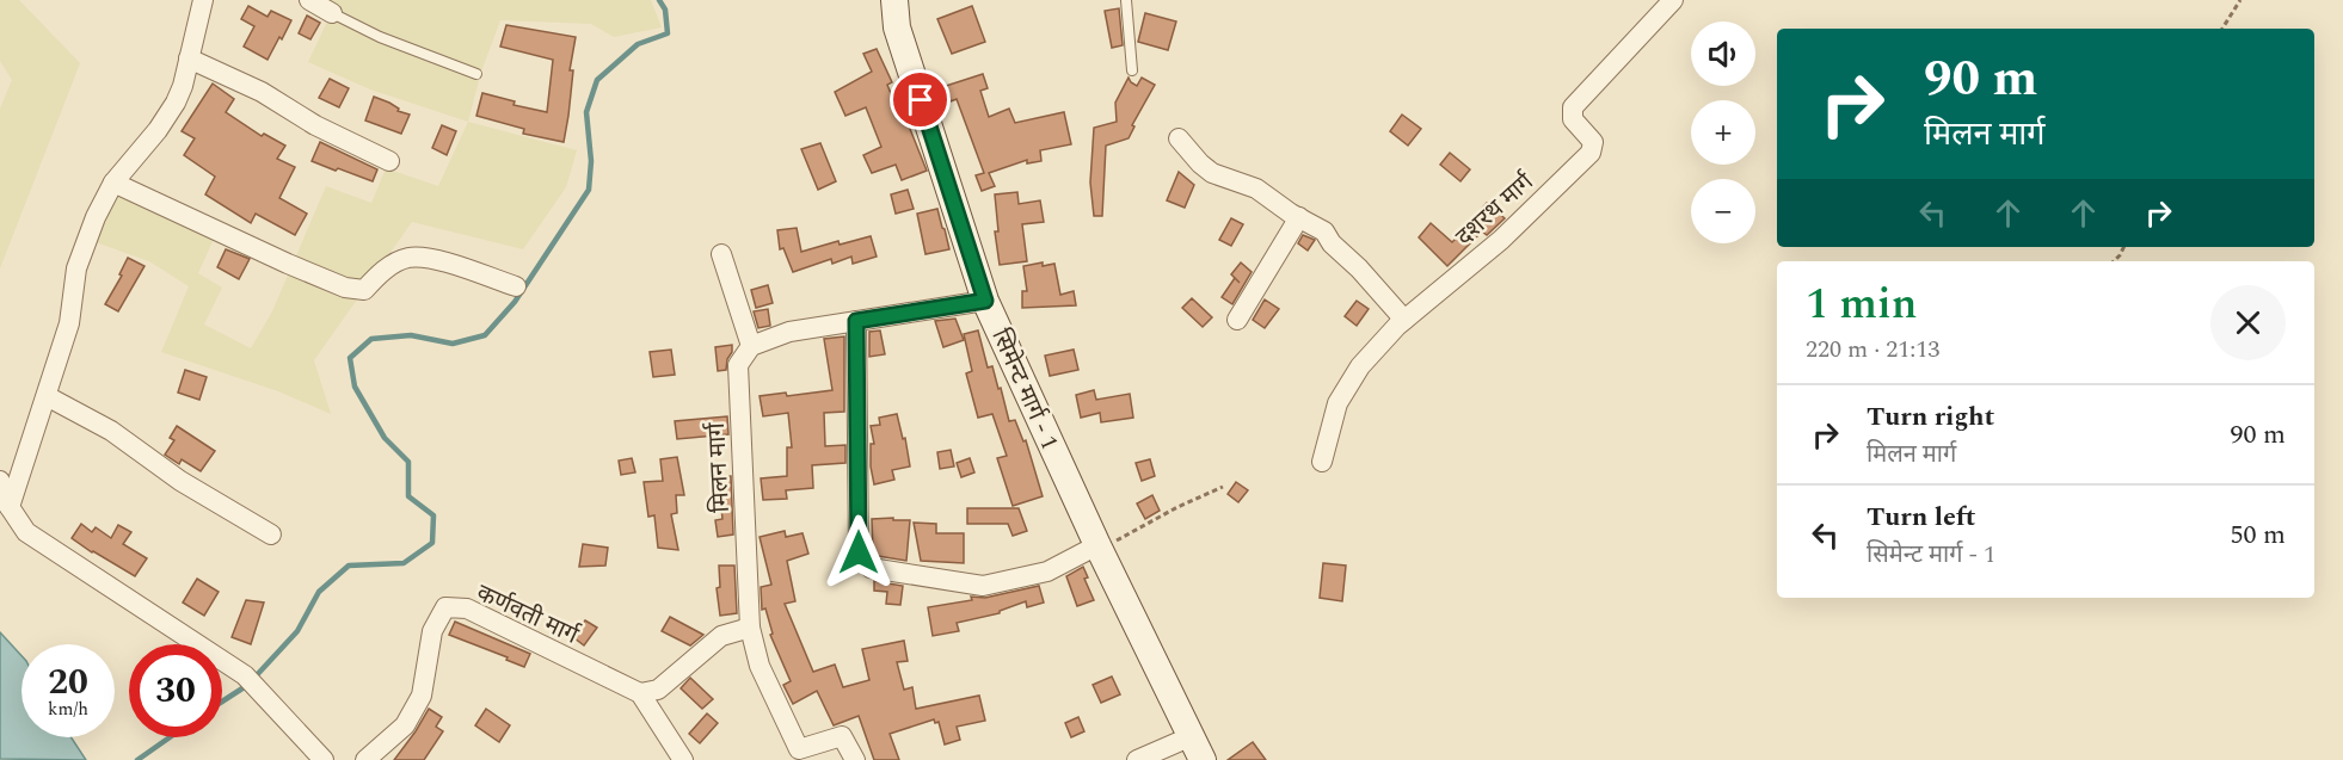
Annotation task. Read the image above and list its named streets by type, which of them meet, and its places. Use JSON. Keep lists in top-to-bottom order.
{
  "streets": {
    "street": [
      "दशरथ मार्ग",
      "सिमेन्ट मार्ग - 1",
      "मिलन मार्ग",
      "कर्णवती मार्ग"
    ]
  },
  "page": {
    "map_buttons": ["+", "−"],
    "turn": ["90 m", "मिलन मार्ग"],
    "heading": ["1 min", "220 m · 21:13"],
    "list": [
      {
        "name": "Turn right",
        "note": "मिलन मार्ग",
        "value": "90 m"
      },
      {
        "name": "Turn left",
        "note": "सिमेन्ट मार्ग - 1",
        "value": "50 m"
      }
    ],
    "speed": "20 km/h",
    "limit": "30"
  }
}
